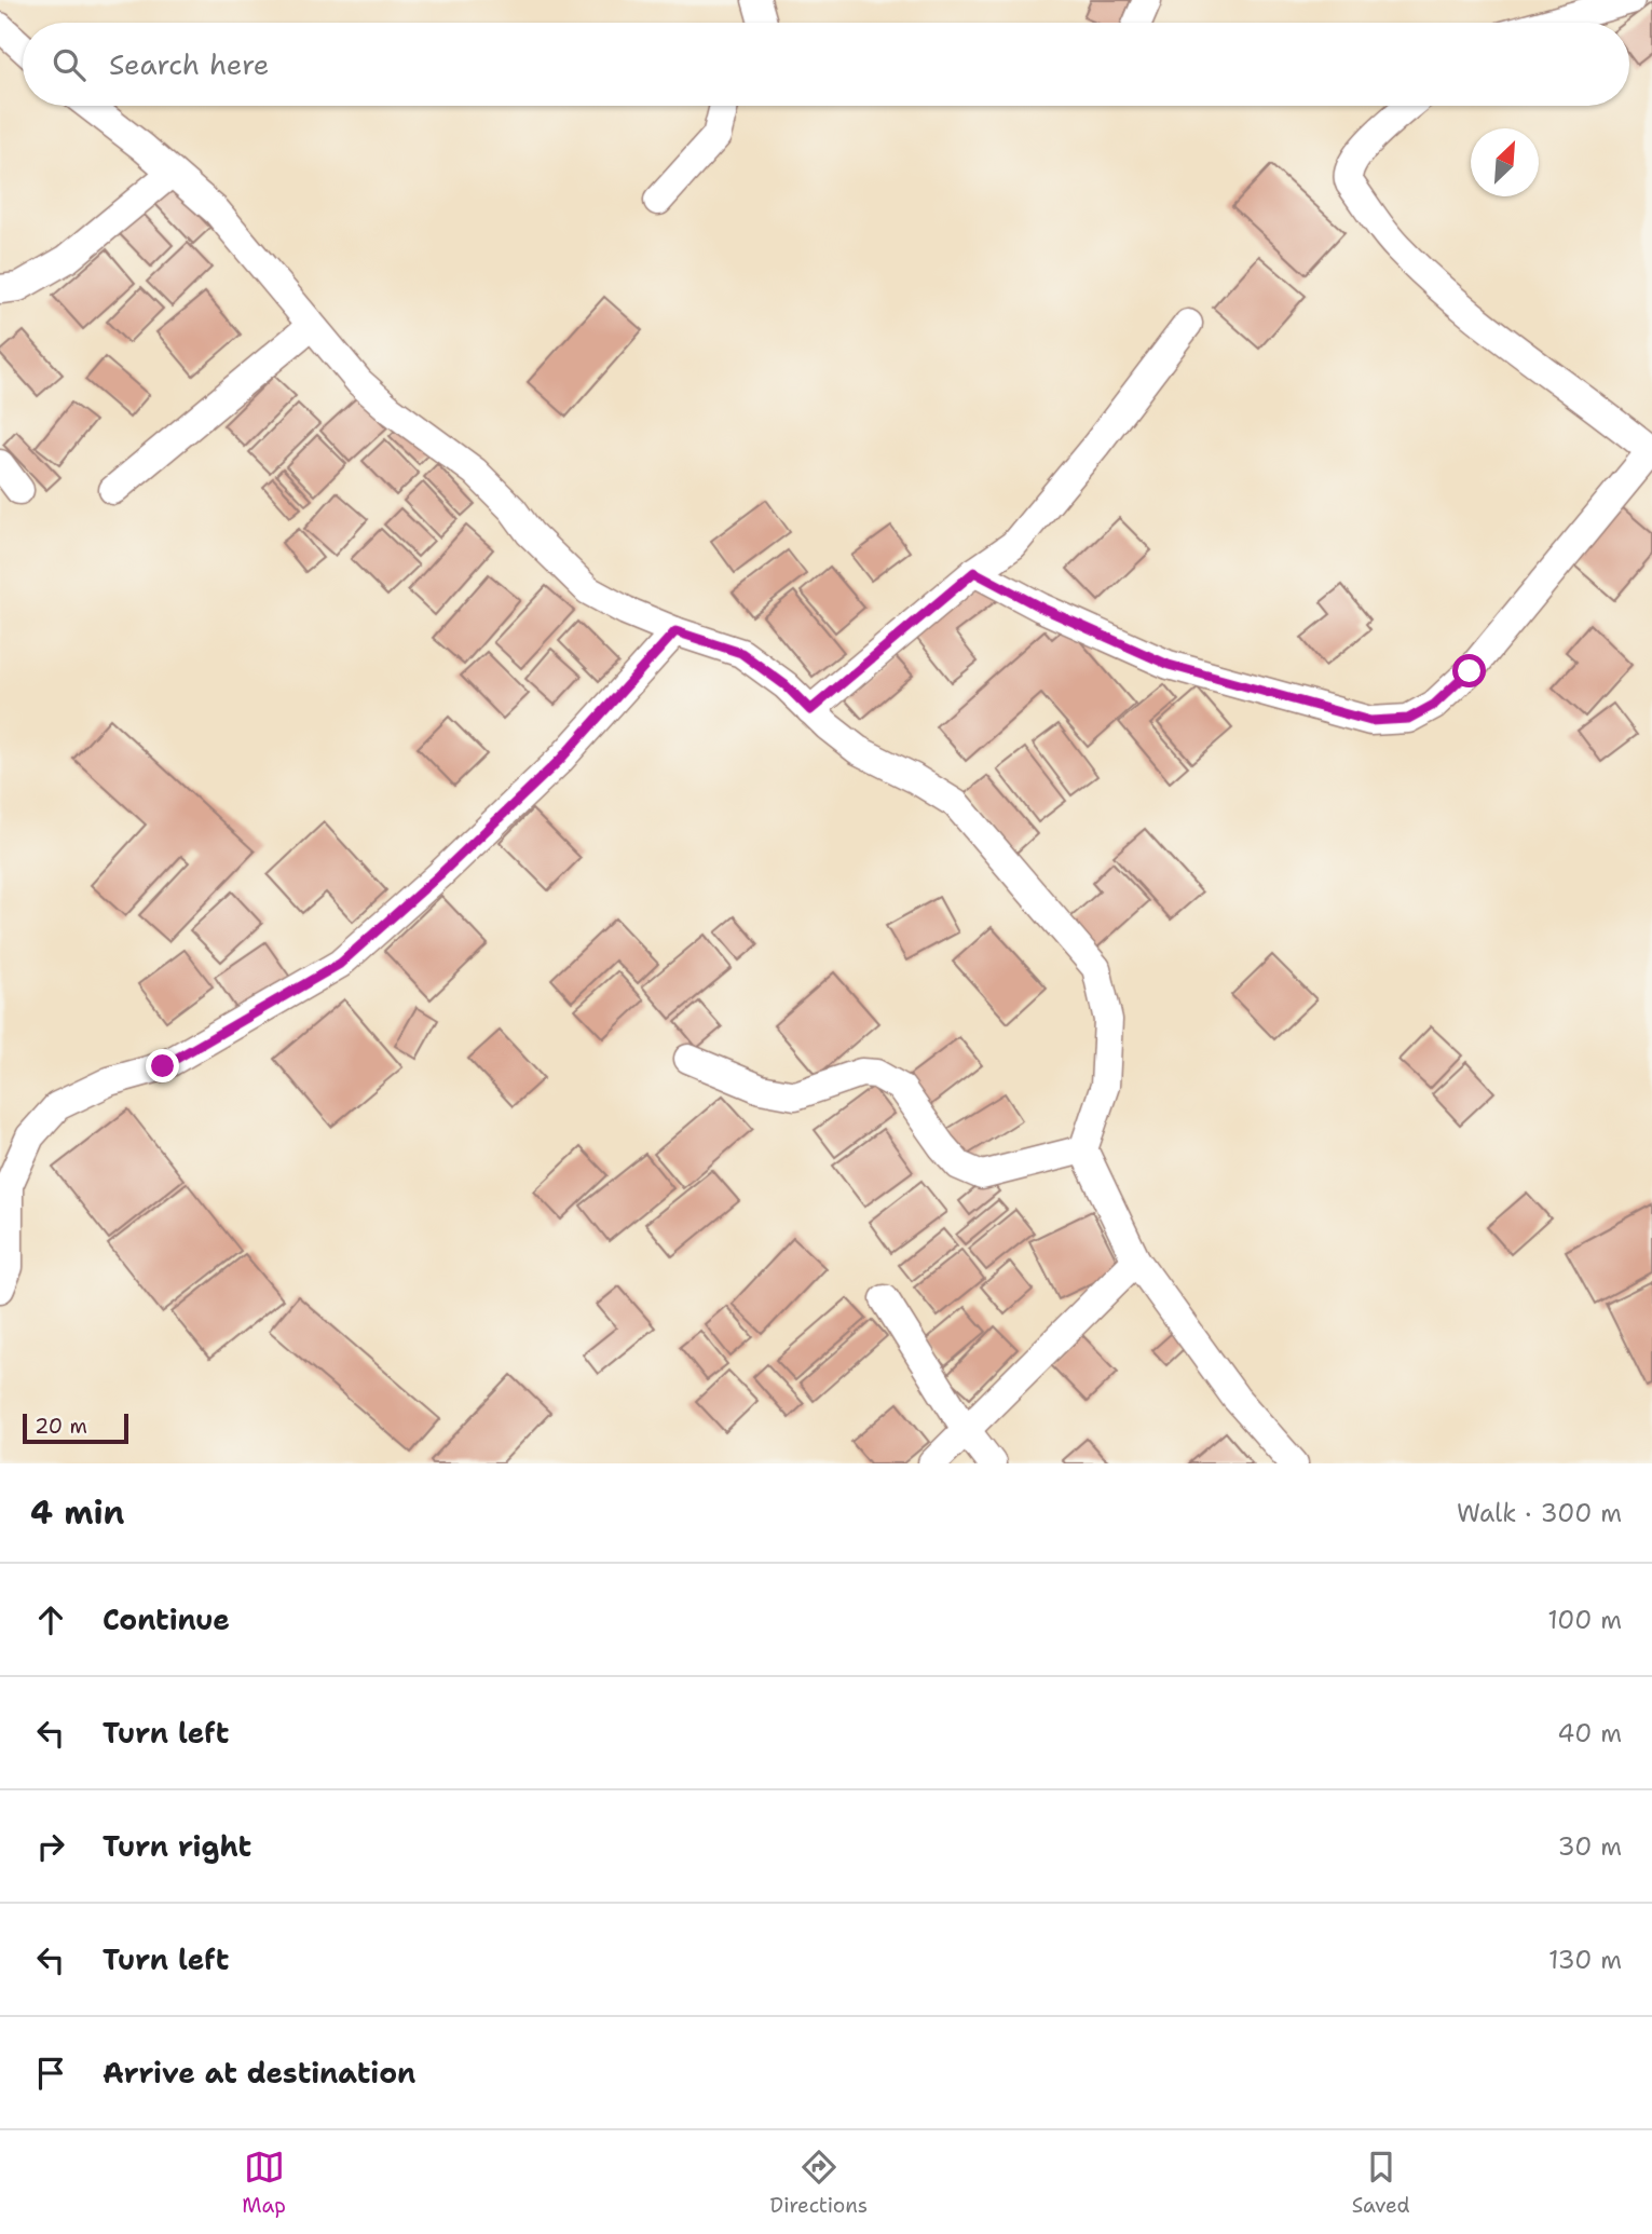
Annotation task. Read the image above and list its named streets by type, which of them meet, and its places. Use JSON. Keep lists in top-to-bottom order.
{
  "scale_bar": "20 m",
  "north": "top right",
  "page": {
    "search": "Search here",
    "scale": "20 m",
    "heading": ["4 min", "Walk · 300 m"],
    "list": [
      ["Continue", "100 m"],
      ["Turn left", "40 m"],
      ["Turn right", "30 m"],
      ["Turn left", "130 m"],
      "Arrive at destination"
    ],
    "nav": ["Map", "Directions", "Saved"]
  }
}
